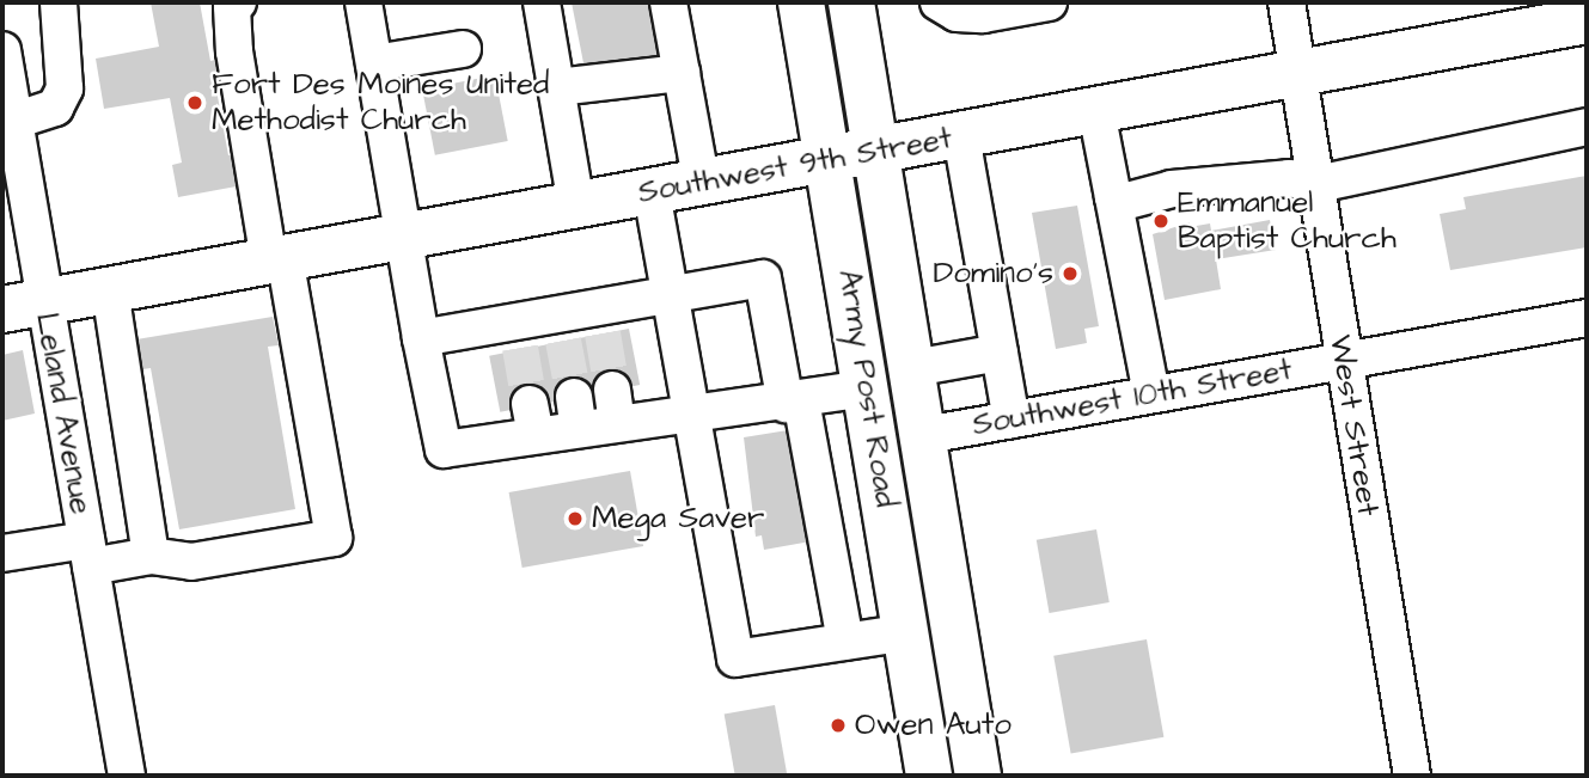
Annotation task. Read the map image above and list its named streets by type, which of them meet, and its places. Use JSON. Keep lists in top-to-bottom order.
{
  "streets": {
    "main road": ["Southwest 9th Street", "Army Post Road"],
    "street": ["Southwest 10th Street", "Leland Avenue", "West Street"]
  },
  "crossings": [
    ["Southwest 9th Street", "Army Post Road"],
    ["Southwest 9th Street", "Leland Avenue"],
    ["Southwest 9th Street", "West Street"],
    ["Army Post Road", "Southwest 10th Street"],
    ["Southwest 10th Street", "West Street"]
  ],
  "places": [
    "Fort Des Moines United Methodist Church",
    "Emmanuel Baptist Church",
    "Domino's",
    "Mega Saver",
    "Owen Auto"
  ]
}
